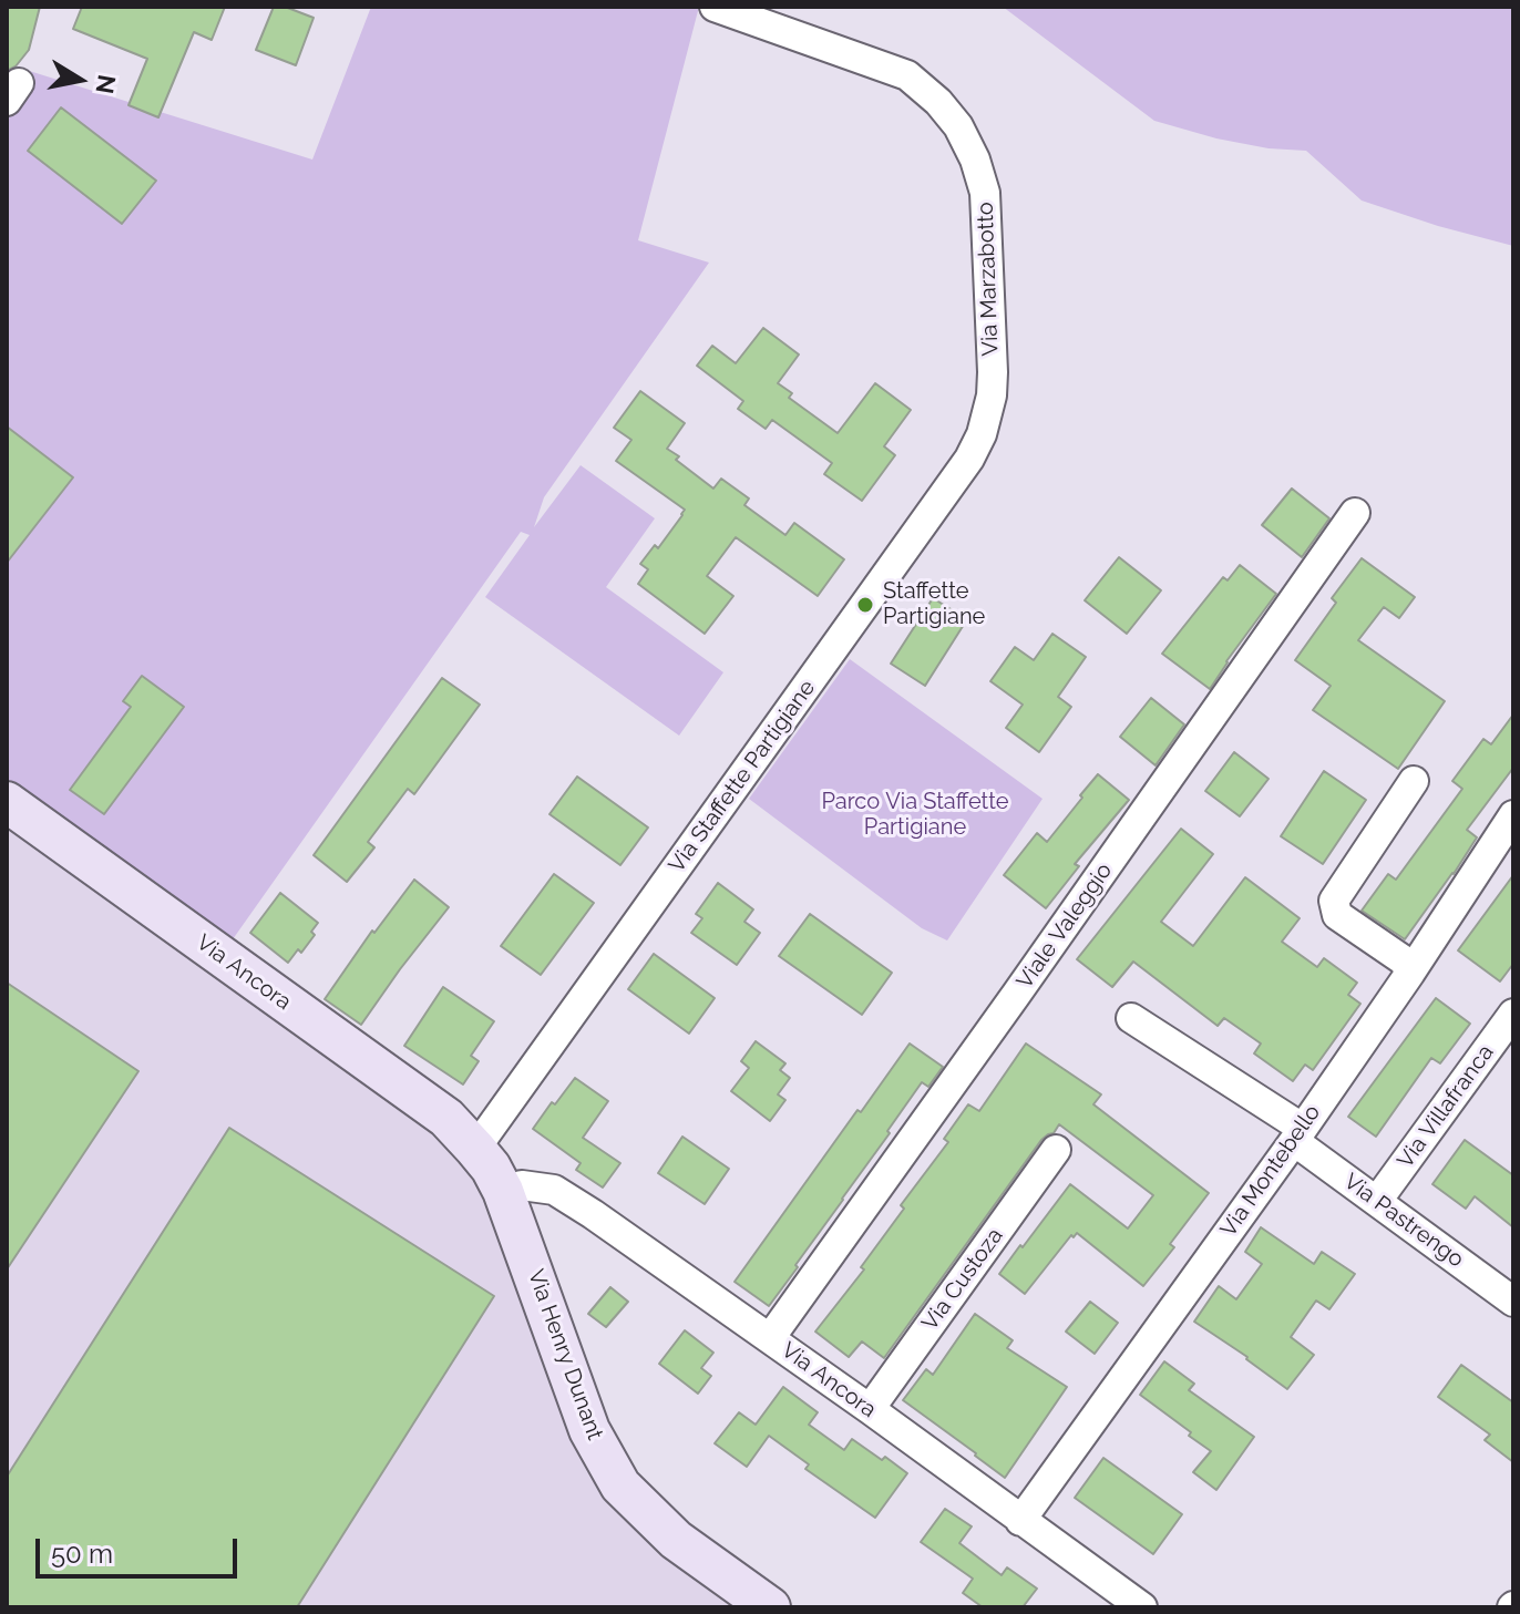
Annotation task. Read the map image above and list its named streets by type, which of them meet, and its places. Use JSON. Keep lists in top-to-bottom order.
{
  "streets": {
    "main road": ["Via Ancora", "Via Henry Dunant"],
    "street": [
      "Via Marzabotto",
      "Via Staffette Partigiane",
      "Viale Valeggio",
      "Via Villafranca",
      "Via Montebello",
      "Via Pastrengo",
      "Via Custoza"
    ]
  },
  "crossings": [
    ["Via Marzabotto", "Via Staffette Partigiane"],
    ["Via Staffette Partigiane", "Via Ancora"],
    ["Viale Valeggio", "Via Ancora"],
    ["Via Ancora", "Via Montebello"],
    ["Via Ancora", "Via Custoza"],
    ["Via Ancora", "Via Henry Dunant"],
    ["Via Villafranca", "Via Pastrengo"],
    ["Via Montebello", "Via Pastrengo"]
  ],
  "parks": ["Parco Via Staffette Partigiane"],
  "places": ["Staffette Partigiane"],
  "scale_bar": "50 m",
  "north": "right"
}
